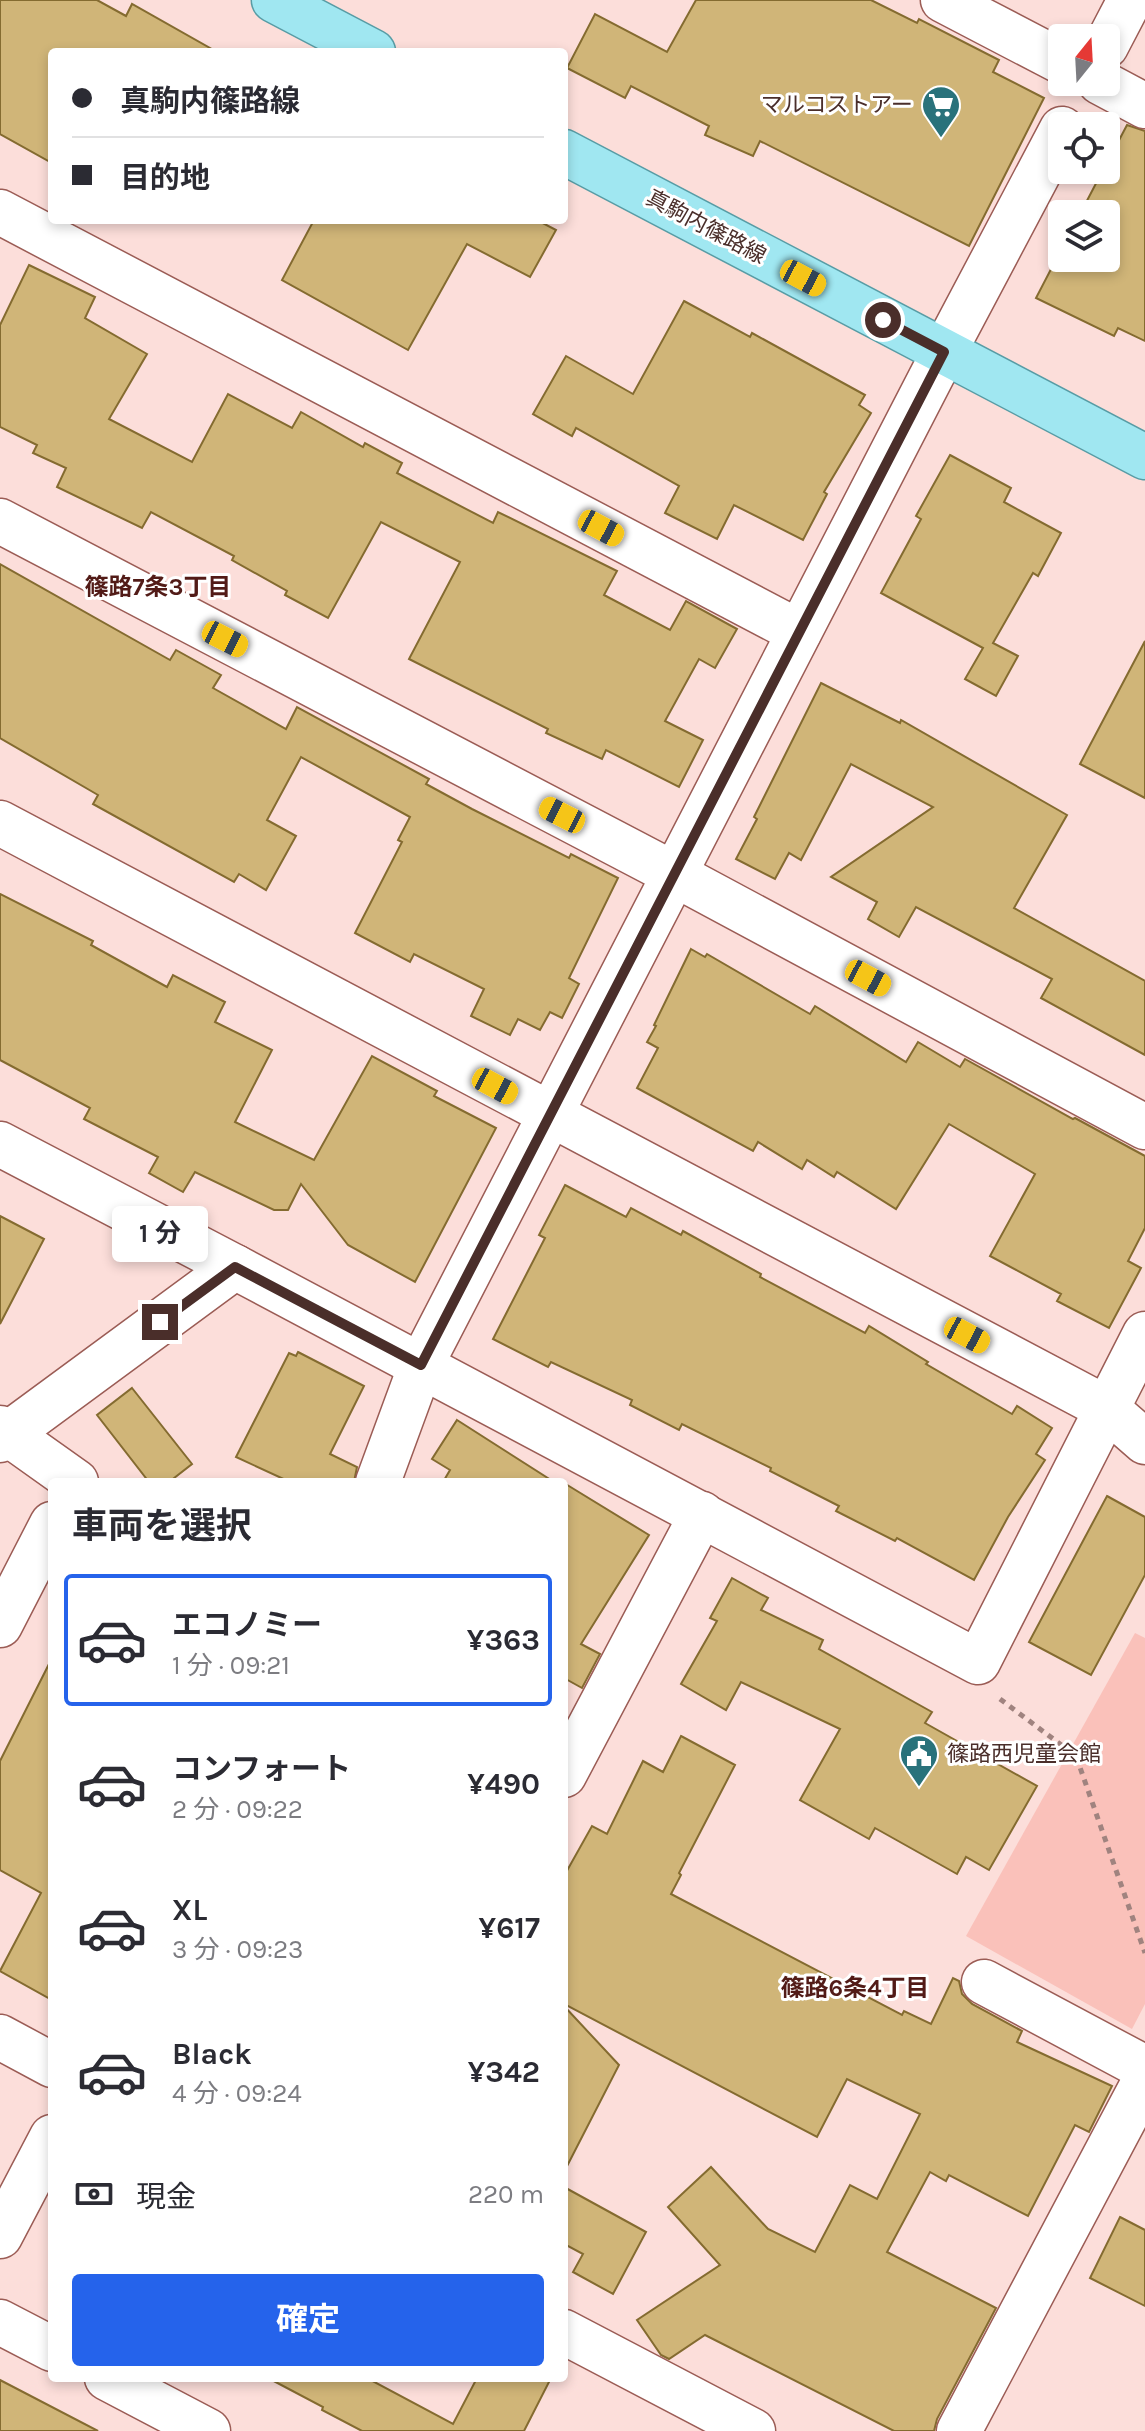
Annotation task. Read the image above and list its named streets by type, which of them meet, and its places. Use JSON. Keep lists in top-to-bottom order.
{
  "streets": {
    "main road": ["真駒内篠路線"]
  },
  "districts": ["篠路7条3丁目", "篠路6条4丁目"],
  "places": {
    "supermarket": ["マルコストアー"],
    "public building": ["篠路西児童会館"]
  },
  "north": "top",
  "page": {
    "banner": ["真駒内篠路線", "目的地"],
    "bubble": "1 分",
    "heading": "車両を選択",
    "list": [
      {
        "name": "エコノミー",
        "note": "1 分 · 09:21",
        "value": "¥363"
      },
      {
        "name": "コンフォート",
        "note": "2 分 · 09:22",
        "value": "¥490"
      },
      {
        "name": "XL",
        "note": "3 分 · 09:23",
        "value": "¥617"
      },
      {
        "name": "Black",
        "note": "4 分 · 09:24",
        "value": "¥342"
      }
    ],
    "pay": ["現金", "220 m"],
    "buttons": "確定"
  }
}
